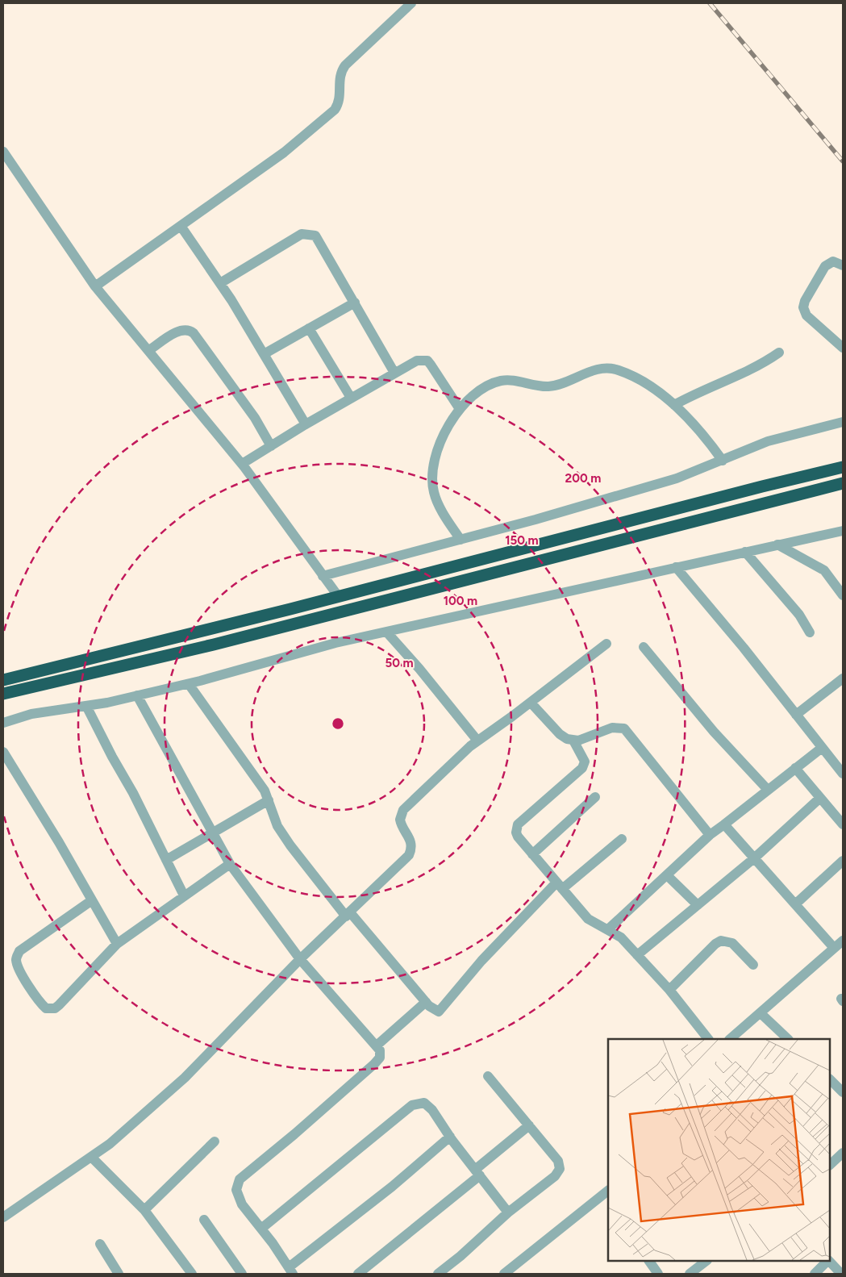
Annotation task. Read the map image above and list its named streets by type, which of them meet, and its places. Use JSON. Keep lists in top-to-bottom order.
{
  "rings": [
    "200 m",
    "150 m",
    "100 m",
    "50 m"
  ]
}
